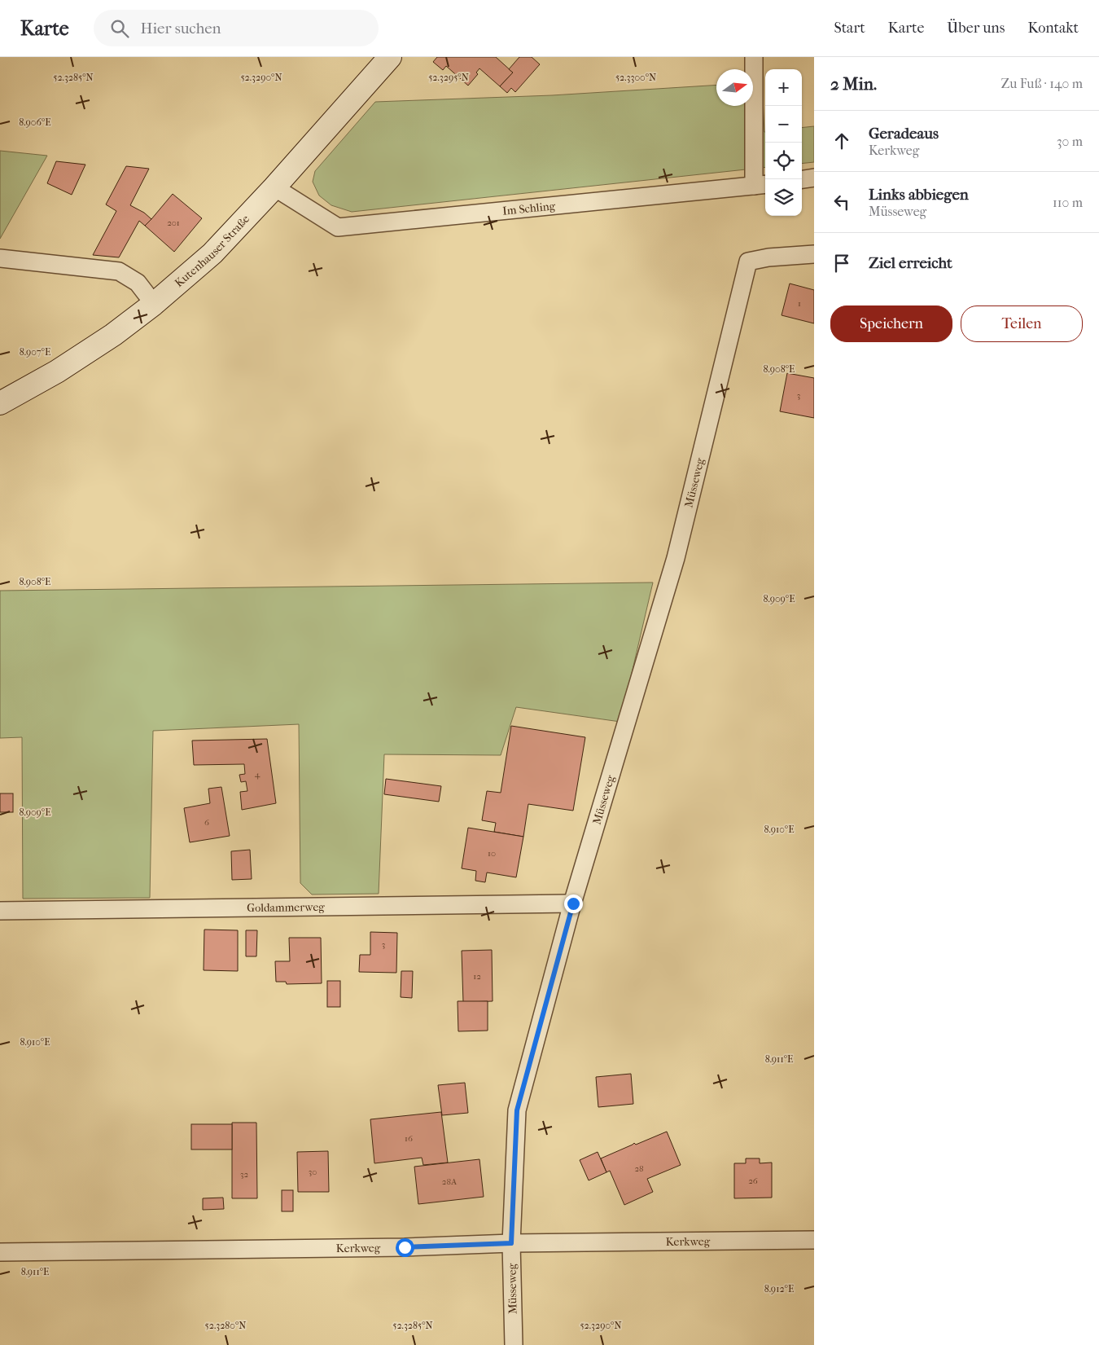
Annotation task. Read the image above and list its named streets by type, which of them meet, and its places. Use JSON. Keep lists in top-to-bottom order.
{
  "streets": {
    "street": [
      "Im Schling",
      "Kutenhauser Straße",
      "Müsseweg",
      "Goldammerweg",
      "Kerkweg"
    ]
  },
  "crossings": [
    ["Im Schling", "Kutenhauser Straße"],
    ["Müsseweg", "Goldammerweg"],
    ["Müsseweg", "Kerkweg"]
  ],
  "house_numbers": [
    "201",
    "1",
    "3",
    "4",
    "6",
    "10",
    "3",
    "12",
    "16",
    "28",
    "30",
    "32",
    "26",
    "28A"
  ],
  "north": "right",
  "page": {
    "header": "Karte",
    "search": "Hier suchen",
    "nav": [
      "Start",
      "Karte",
      "Über uns",
      "Kontakt"
    ],
    "heading": ["2 Min.", "Zu Fuß · 140 m"],
    "map_buttons": ["+", "−"],
    "list": [
      ["Geradeaus", "Kerkweg", "30 m"],
      ["Links abbiegen", "Müsseweg", "110 m"],
      "Ziel erreicht"
    ],
    "buttons": ["Speichern", "Teilen"]
  },
  "coordinates": [
    "52.3285°N",
    "52.3290°N",
    "52.3295°N",
    "52.3300°N",
    "8.906°E",
    "8.907°E",
    "8.908°E",
    "8.909°E",
    "8.910°E",
    "8.911°E",
    "8.912°E",
    "52.3280°N"
  ]
}
